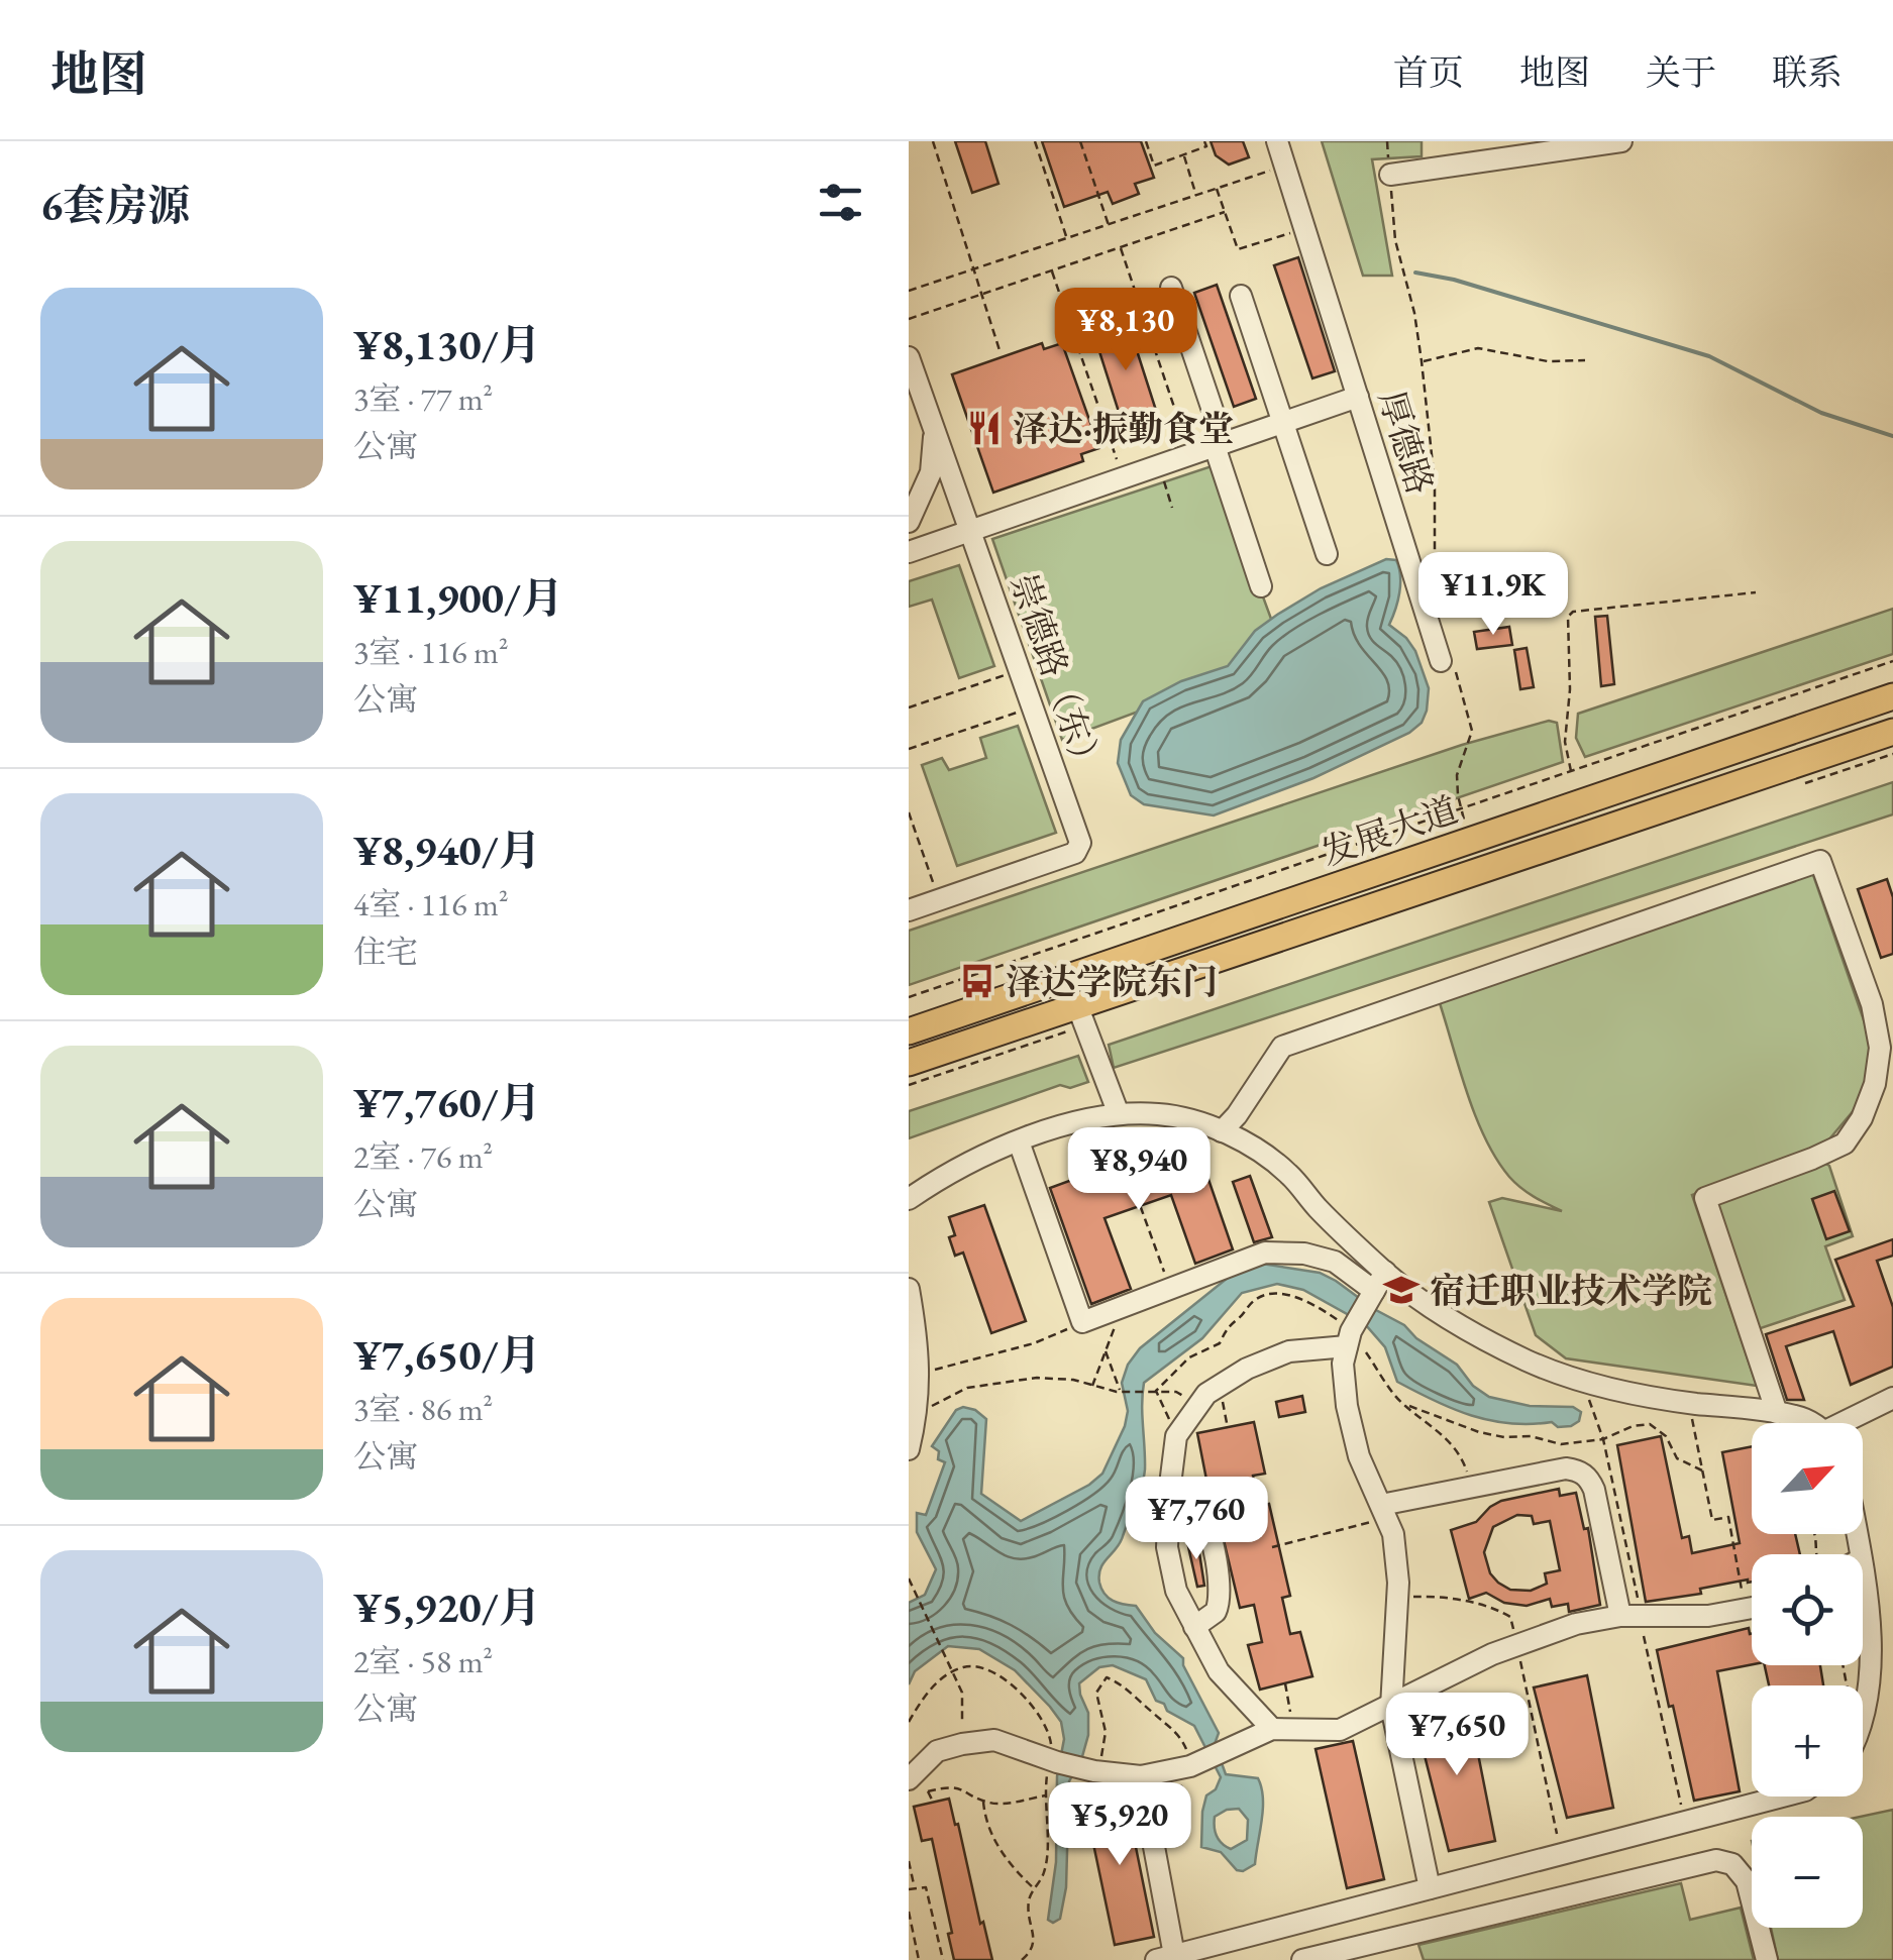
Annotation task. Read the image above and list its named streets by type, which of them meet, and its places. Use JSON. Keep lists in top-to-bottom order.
{
  "streets": {
    "main road": ["发展大道"],
    "street": ["厚德路", "崇德路（东）"]
  },
  "places": {
    "restaurant": ["泽达·振勤食堂"],
    "bus stop": ["泽达学院东门"],
    "school or university": ["宿迁职业技术学院"]
  },
  "north": "top right",
  "page": {
    "header": "地图",
    "nav": [
      "首页",
      "地图",
      "关于",
      "联系"
    ],
    "heading": "6套房源",
    "list": [
      {
        "name": "¥8,130/月",
        "note": "3室 · 77 m² · 公寓"
      },
      {
        "name": "¥11,900/月",
        "note": "3室 · 116 m² · 公寓"
      },
      {
        "name": "¥8,940/月",
        "note": "4室 · 116 m² · 住宅"
      },
      {
        "name": "¥7,760/月",
        "note": "2室 · 76 m² · 公寓"
      },
      {
        "name": "¥7,650/月",
        "note": "3室 · 86 m² · 公寓"
      },
      {
        "name": "¥5,920/月",
        "note": "2室 · 58 m² · 公寓"
      }
    ],
    "price": [
      "¥8,130",
      "¥11.9K",
      "¥8,940",
      "¥7,760",
      "¥7,650",
      "¥5,920"
    ],
    "map_buttons": ["+", "−"]
  }
}
